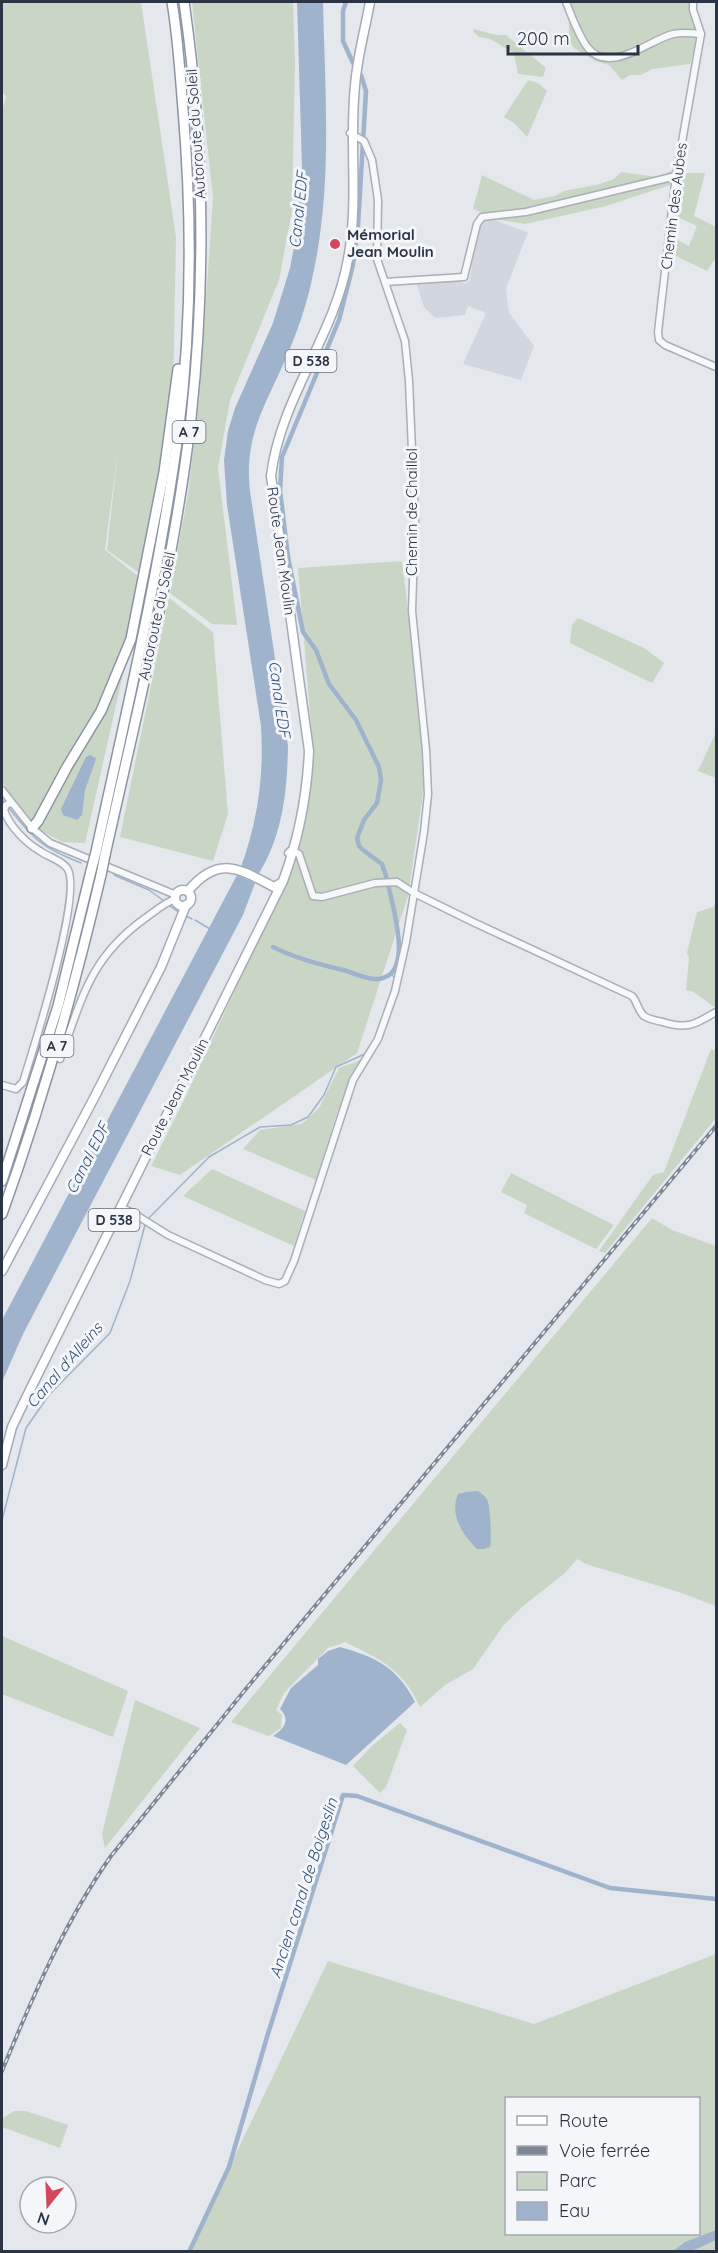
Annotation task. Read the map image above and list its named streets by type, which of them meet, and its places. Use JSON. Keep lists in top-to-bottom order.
{
  "streets": {
    "highway": ["Autoroute du Soleil", "A 7"],
    "main road": ["D 538", "Route Jean Moulin"],
    "street": ["Chemin des Aubes", "Chemin de Chaillol"]
  },
  "crossings": [
    ["D 538", "Route Jean Moulin"],
    ["Chemin de Chaillol", "Route Jean Moulin"]
  ],
  "water": ["Canal EDF", "Canal d'Alleins", "Ancien canal de Boigeslin"],
  "places": ["Mémorial Jean Moulin"],
  "legend": [
    "Route",
    "Voie ferrée",
    "Parc",
    "Eau"
  ],
  "scale_bar": "200 m",
  "north": "bottom"
}
